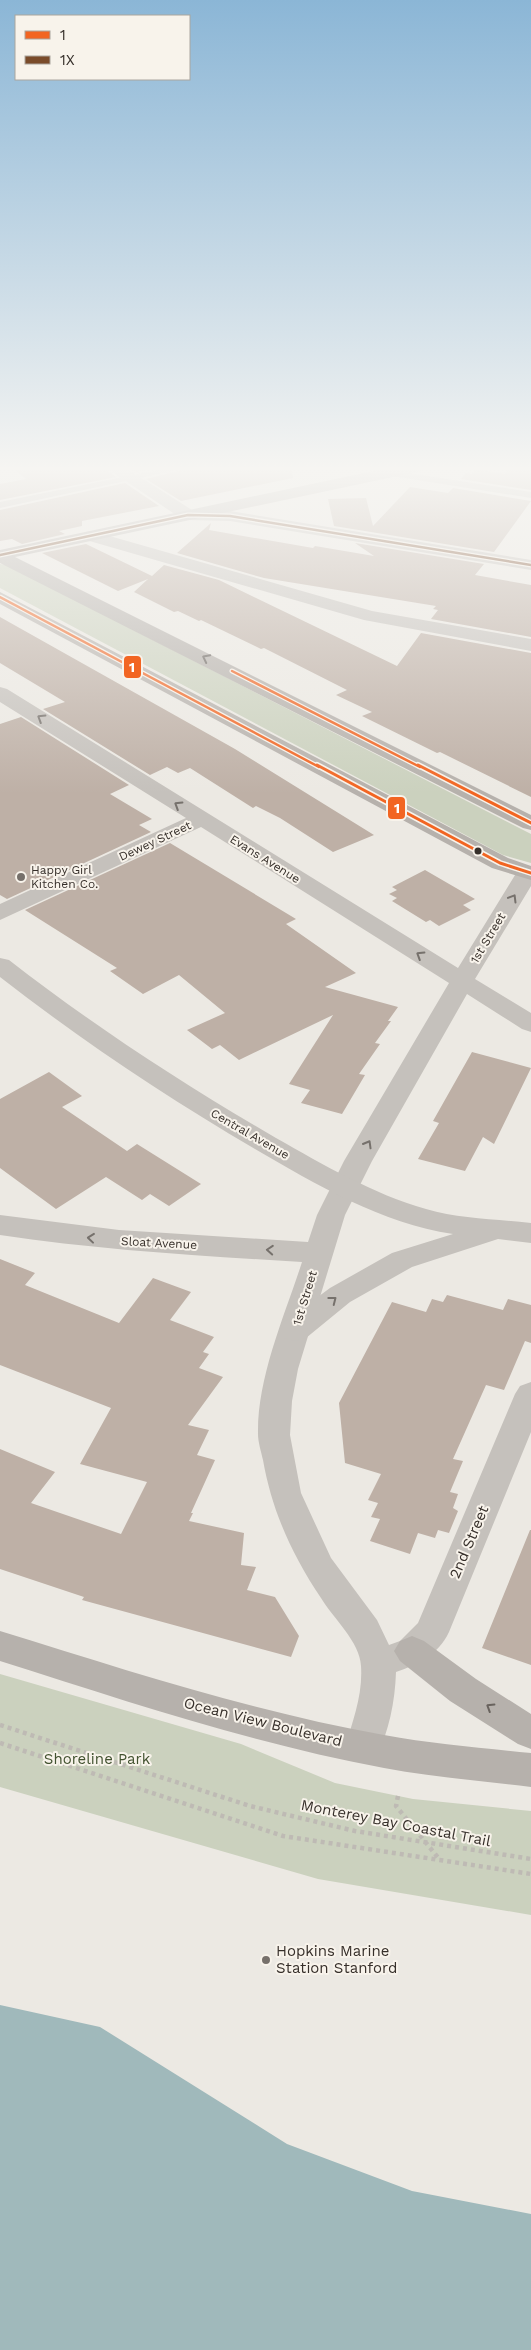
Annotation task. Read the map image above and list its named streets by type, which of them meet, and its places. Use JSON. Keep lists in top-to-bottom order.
{
  "streets": {
    "main road": ["Ocean View Boulevard"],
    "street": [
      "Dewey Street",
      "Evans Avenue",
      "1st Street",
      "Central Avenue",
      "Sloat Avenue",
      "2nd Street"
    ],
    "path": ["Monterey Bay Coastal Trail"]
  },
  "crossings": [
    ["Dewey Street", "Evans Avenue"],
    ["Evans Avenue", "1st Street"],
    ["1st Street", "Central Avenue"],
    ["1st Street", "Sloat Avenue"],
    ["1st Street", "2nd Street"],
    ["1st Street", "Ocean View Boulevard"]
  ],
  "one_way": ["Evans Avenue", "1st Street", "Sloat Avenue"],
  "parks": ["Shoreline Park"],
  "places": ["Happy Girl Kitchen Co.", "Hopkins Marine Station Stanford"],
  "lines": ["transit line 1"],
  "legend": ["1", "1X"]
}
